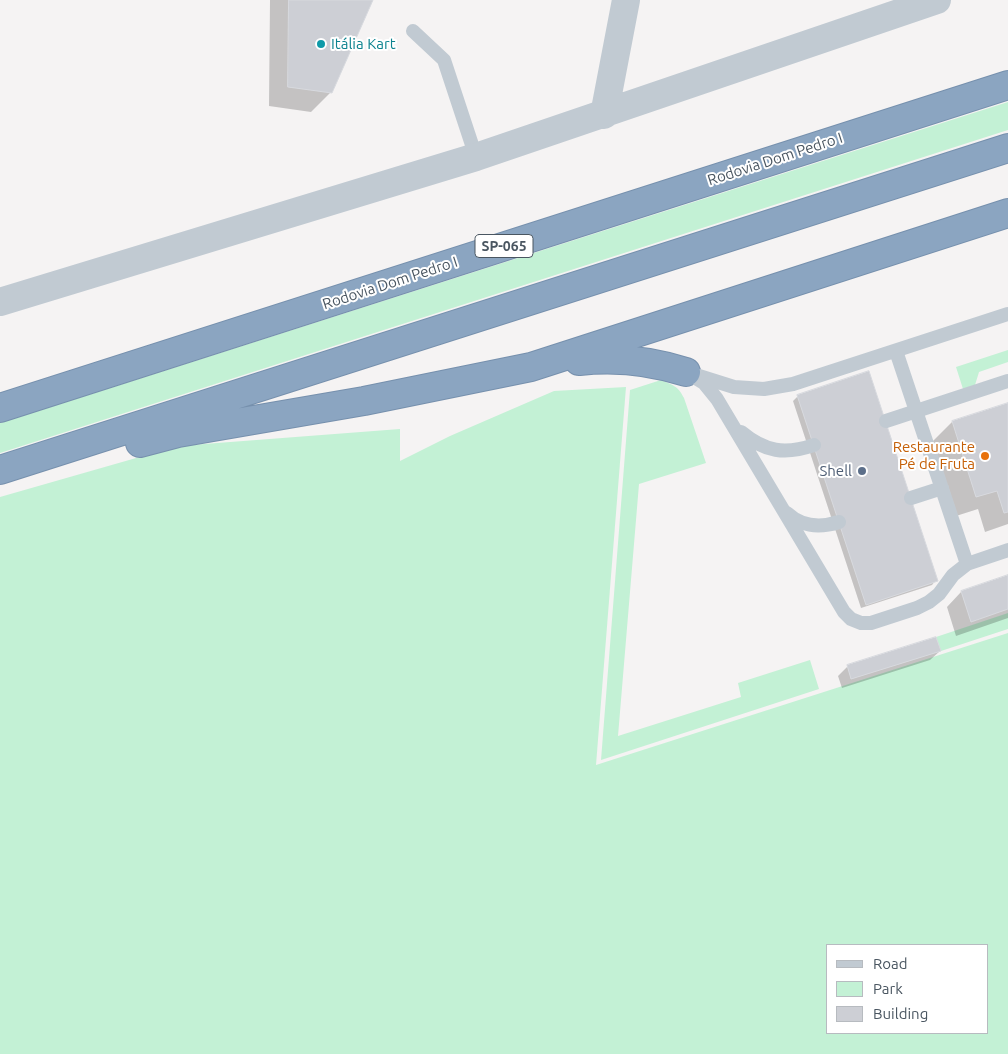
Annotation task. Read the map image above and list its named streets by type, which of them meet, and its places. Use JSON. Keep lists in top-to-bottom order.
{
  "streets": {
    "highway": ["Rodovia Dom Pedro I", "SP-065"]
  },
  "places": ["Itália Kart", "Restaurante Pé de Fruta", "Shell"],
  "legend": ["Road", "Park", "Building"]
}
